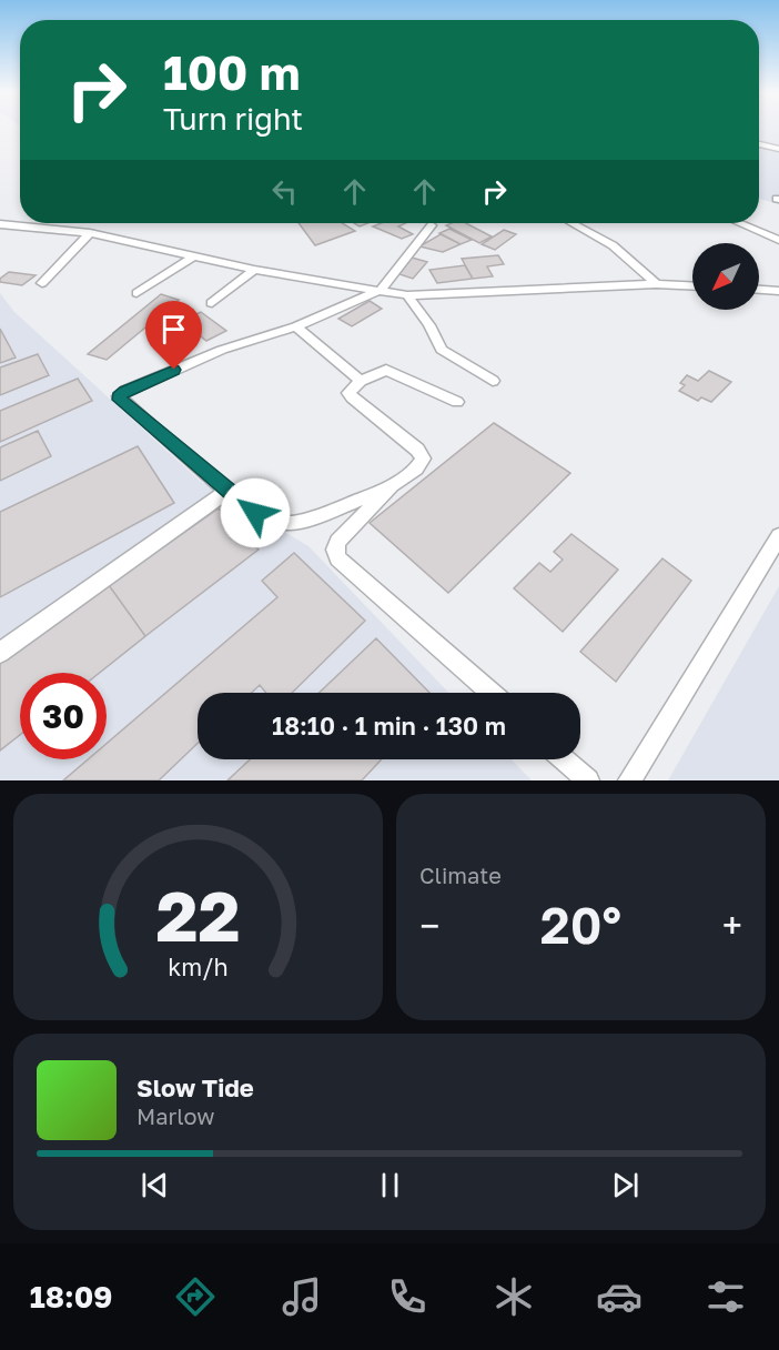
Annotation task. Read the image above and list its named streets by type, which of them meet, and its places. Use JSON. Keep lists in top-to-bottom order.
{
  "north": "bottom left",
  "page": {
    "turn": ["100 m", "Turn right"],
    "limit": "30",
    "trip": "18:10 · 1 min · 130 m",
    "tile": "Climate",
    "heat": ["−", "20°", "+"],
    "song": ["Slow Tide", "Marlow"],
    "tabs": "18:09",
    "gauge": ["22", "km/h"]
  }
}
